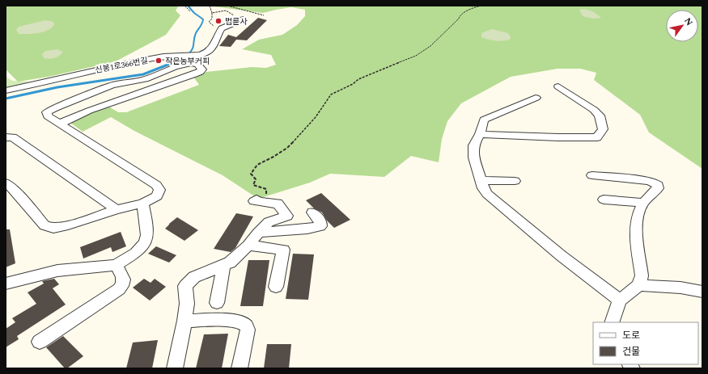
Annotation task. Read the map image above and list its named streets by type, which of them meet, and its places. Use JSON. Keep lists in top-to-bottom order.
{
  "streets": {
    "street": ["신봉1로366번길"]
  },
  "places": ["법륜사", "작은농부커피"],
  "legend": ["도로", "건물"],
  "north": "top right"
}
